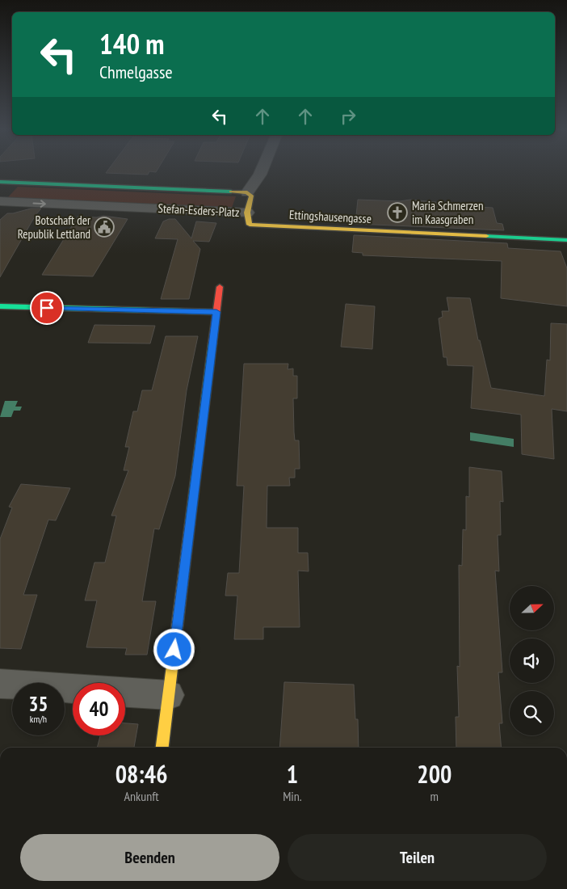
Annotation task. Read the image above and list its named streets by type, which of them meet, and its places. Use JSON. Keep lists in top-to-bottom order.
{
  "streets": {
    "street": ["Stefan-Esders-Platz", "Ettingshausengasse"]
  },
  "crossings": [
    ["Stefan-Esders-Platz", "Ettingshausengasse"]
  ],
  "places": {
    "church": ["Maria Schmerzen im Kaasgraben"],
    "public building": ["Botschaft der Republik Lettland"]
  },
  "north": "right",
  "page": {
    "turn": ["140 m", "Chmelgasse"],
    "speed": "35 km/h",
    "limit": "40",
    "eta": [
      "08:46",
      "Ankunft",
      "1",
      "Min.",
      "200",
      "m"
    ],
    "buttons": ["Beenden", "Teilen"]
  }
}
